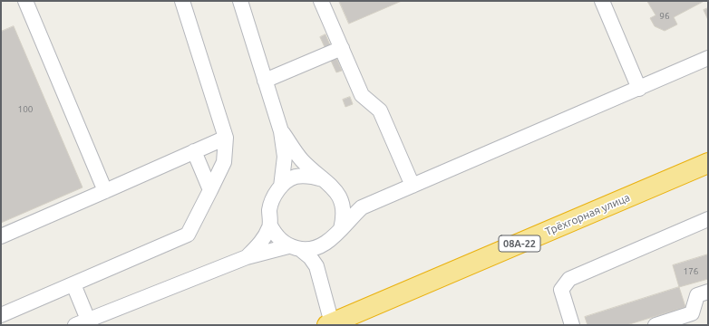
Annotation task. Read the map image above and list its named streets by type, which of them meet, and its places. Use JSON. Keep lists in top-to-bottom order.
{
  "streets": {
    "highway": ["Трёхгорная улица", "08А-22"]
  },
  "house_numbers": ["96", "100", "176"]
}
